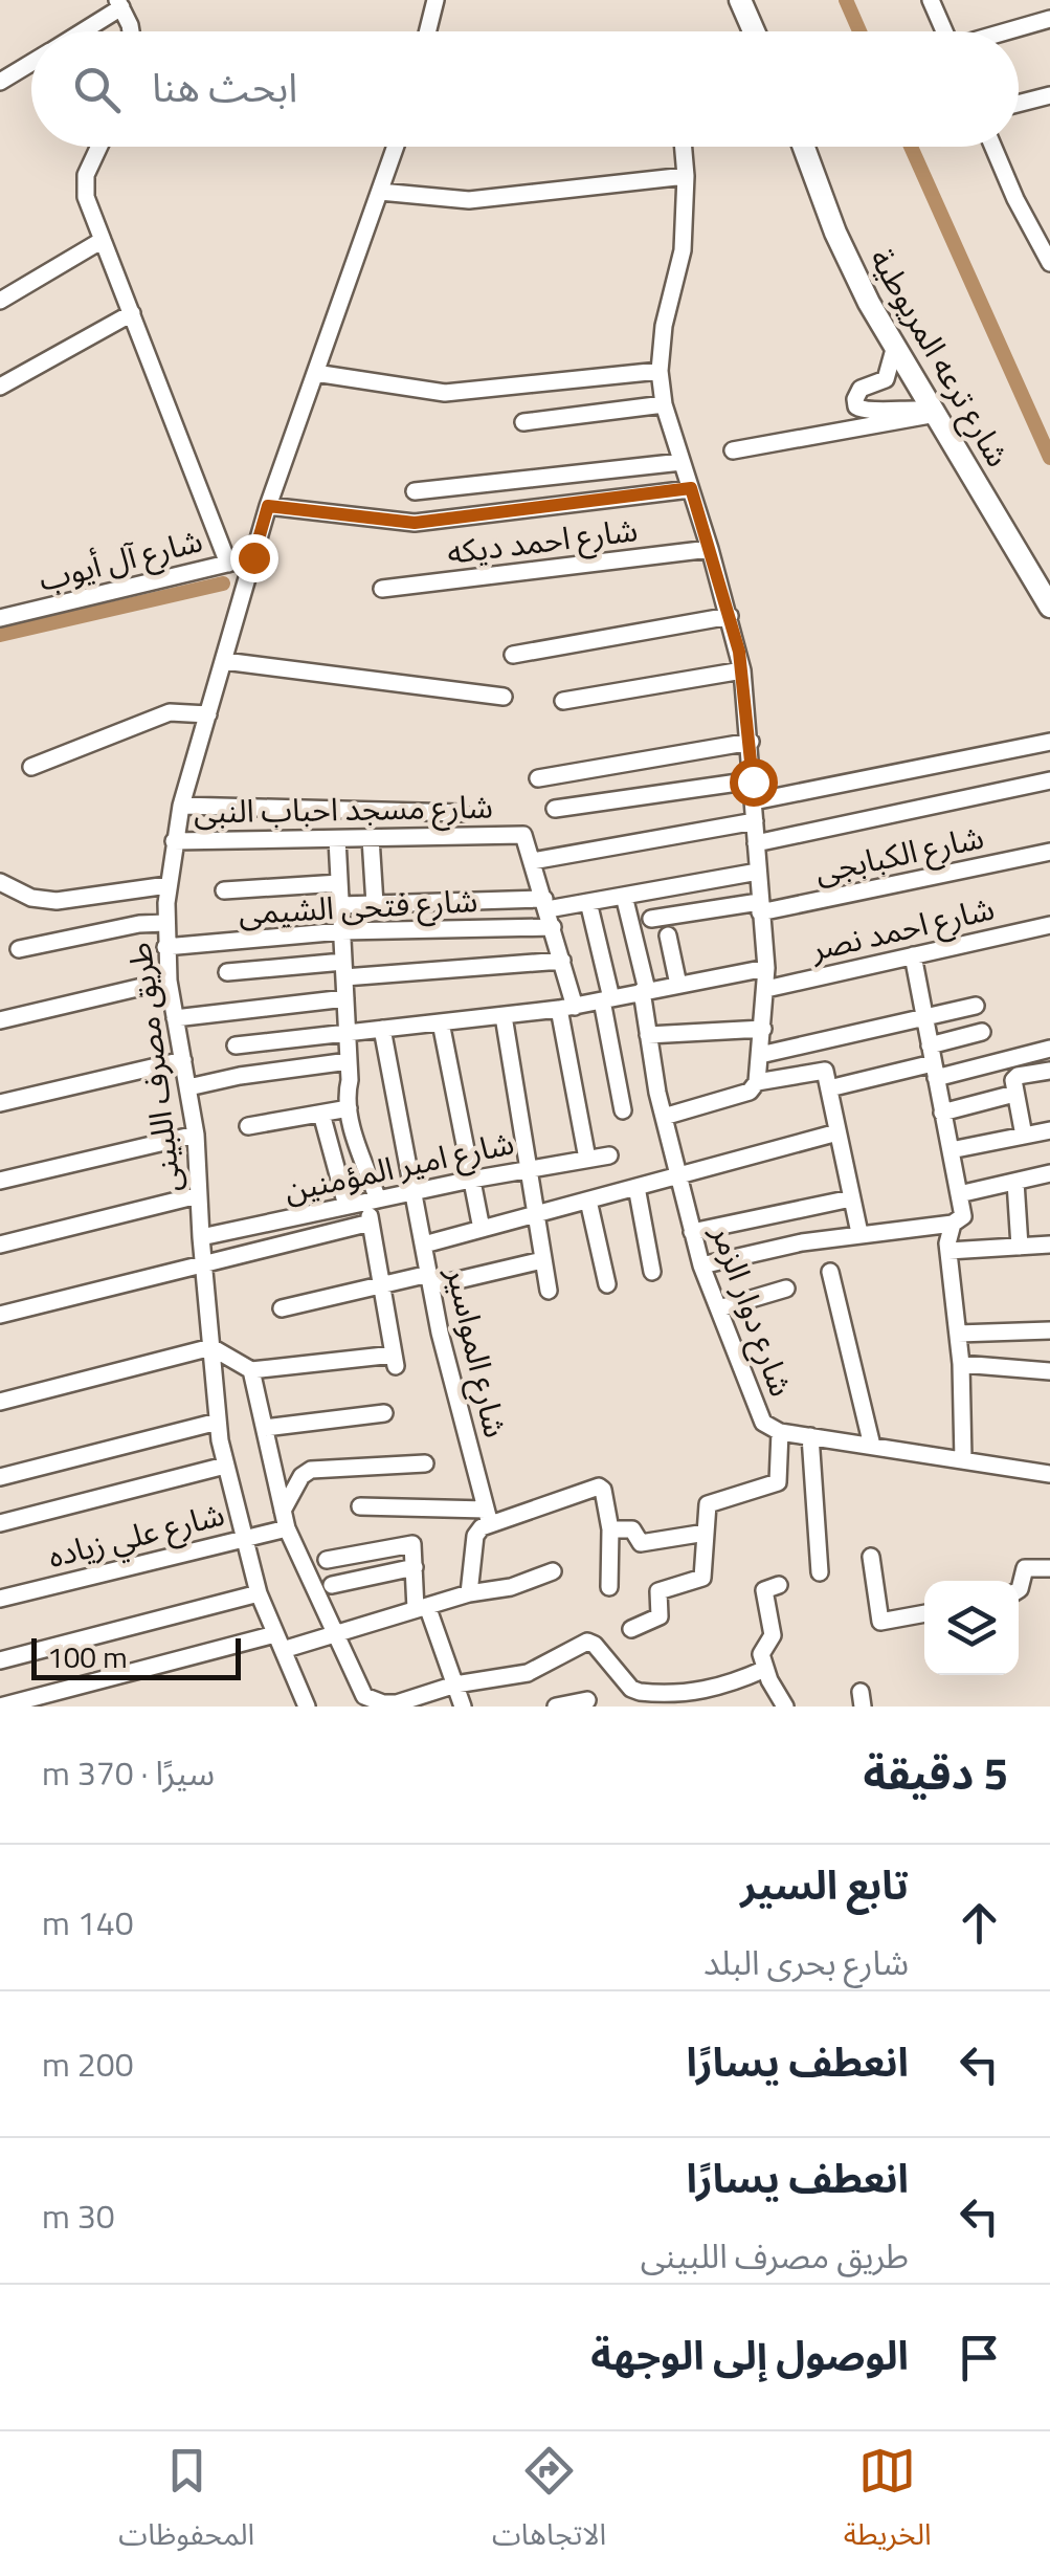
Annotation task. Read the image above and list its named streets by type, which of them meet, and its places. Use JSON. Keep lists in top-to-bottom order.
{
  "streets": {
    "main road": ["شارع ترعه المريوطية"],
    "street": [
      "شارع احمد ديكه",
      "شارع آل أيوب",
      "شارع مسجد احباب النبى",
      "شارع الكبابجى",
      "شارع فتحى الشيمى",
      "شارع احمد نصر",
      "طريق مصرف اللبينى",
      "شارع امير المؤمنين",
      "شارع دوار الزمر",
      "شارع المواسير",
      "شارع علي زياده"
    ]
  },
  "crossings": [
    ["شارع آل أيوب", "طريق مصرف اللبينى"],
    ["شارع مسجد احباب النبى", "طريق مصرف اللبينى"],
    ["شارع فتحى الشيمى", "طريق مصرف اللبينى"],
    ["طريق مصرف اللبينى", "شارع امير المؤمنين"],
    ["طريق مصرف اللبينى", "شارع علي زياده"],
    ["شارع امير المؤمنين", "شارع المواسير"]
  ],
  "scale_bar": "100 m",
  "page": {
    "search": "ابحث هنا",
    "scale": "100 m",
    "heading": ["5 دقيقة", "سيرًا · 370 m"],
    "list": [
      ["تابع السير", "شارع بحرى البلد", "140 m"],
      ["انعطف يسارًا", "200 m"],
      ["انعطف يسارًا", "طريق مصرف اللبينى", "30 m"],
      "الوصول إلى الوجهة"
    ],
    "nav": ["الخريطة", "الاتجاهات", "المحفوظات"]
  }
}
